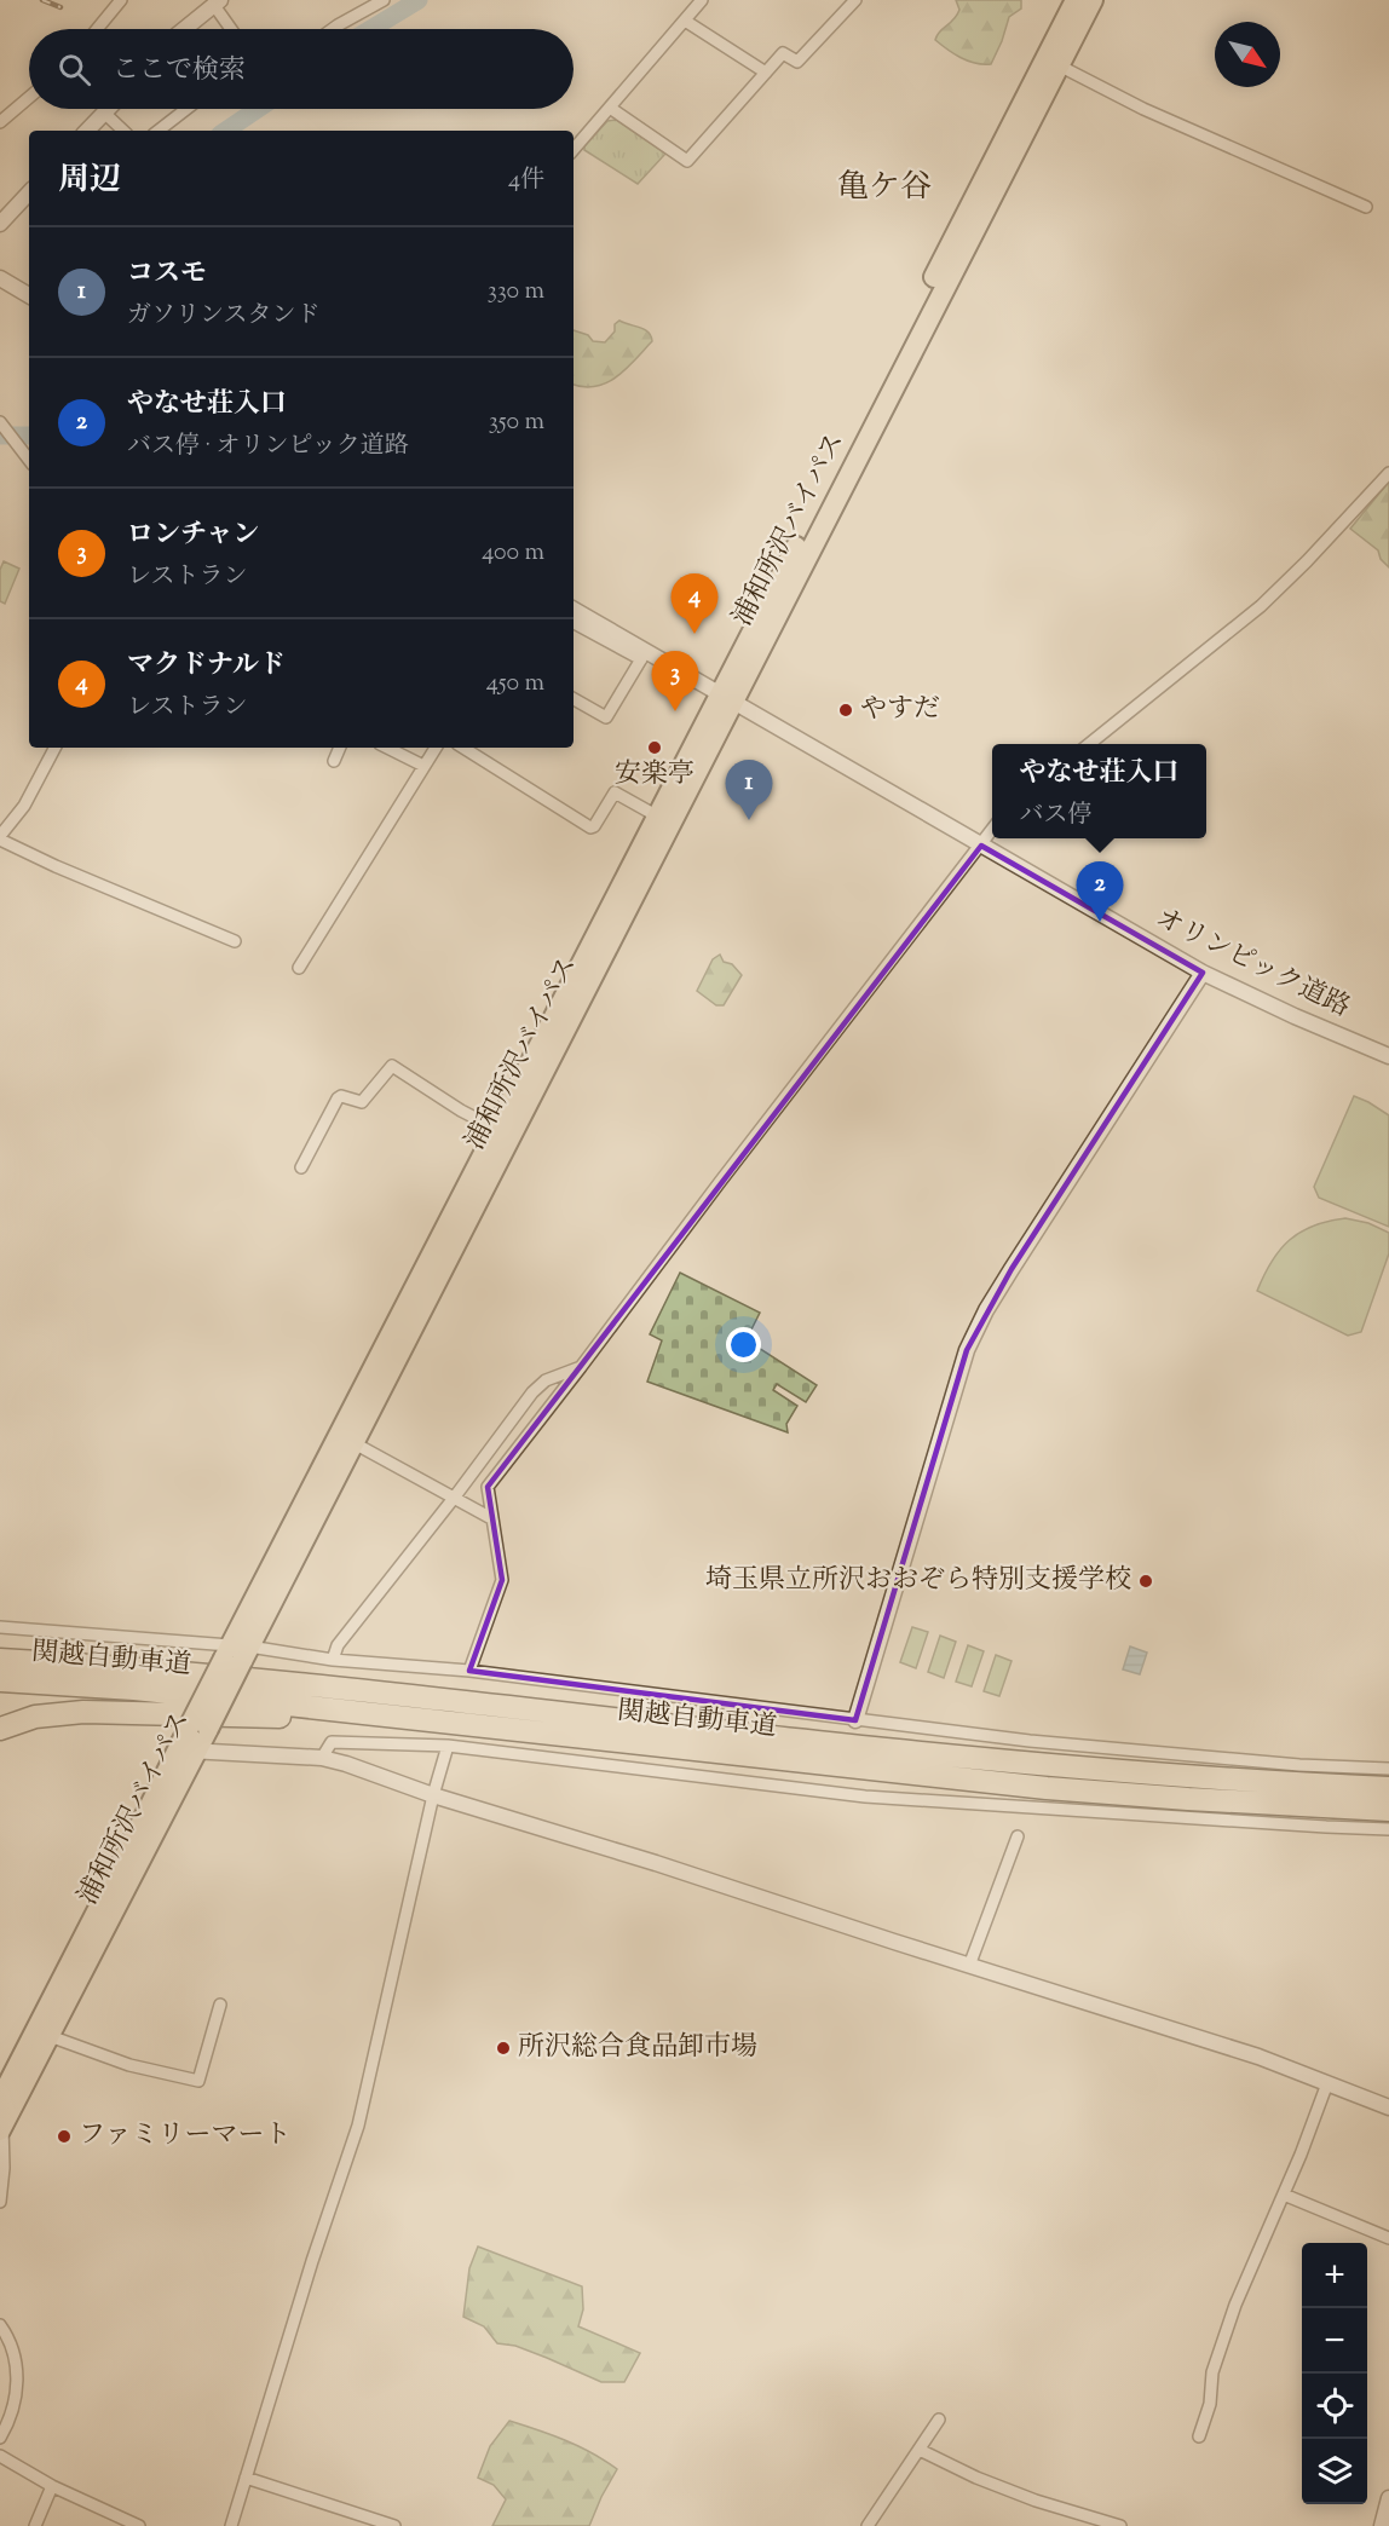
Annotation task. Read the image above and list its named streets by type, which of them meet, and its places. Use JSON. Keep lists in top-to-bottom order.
{
  "streets": {
    "highway": ["浦和所沢バイパス", "関越自動車道"],
    "street": ["オリンピック道路"]
  },
  "crossings": [
    ["浦和所沢バイパス", "オリンピック道路"]
  ],
  "districts": ["亀ケ谷"],
  "places": [
    "やすだ",
    "安楽亭",
    "埼玉県立所沢おおぞら特別支援学校",
    "所沢総合食品卸市場",
    "ファミリーマート"
  ],
  "north": "bottom right",
  "page": {
    "search": "ここで検索",
    "heading": ["周辺", "4件"],
    "list": [
      {
        "mark": "1",
        "name": "コスモ",
        "note": "ガソリンスタンド",
        "value": "330 m"
      },
      {
        "mark": "2",
        "name": "やなせ荘入口",
        "note": "バス停 · オリンピック道路",
        "value": "350 m"
      },
      {
        "mark": "3",
        "name": "ロンチャン",
        "note": "レストラン",
        "value": "400 m"
      },
      {
        "mark": "4",
        "name": "マクドナルド",
        "note": "レストラン",
        "value": "450 m"
      }
    ],
    "pins": [
      "4",
      "3",
      "1",
      "2"
    ],
    "popup": ["やなせ荘入口", "バス停"],
    "map_buttons": ["+", "−"]
  }
}
